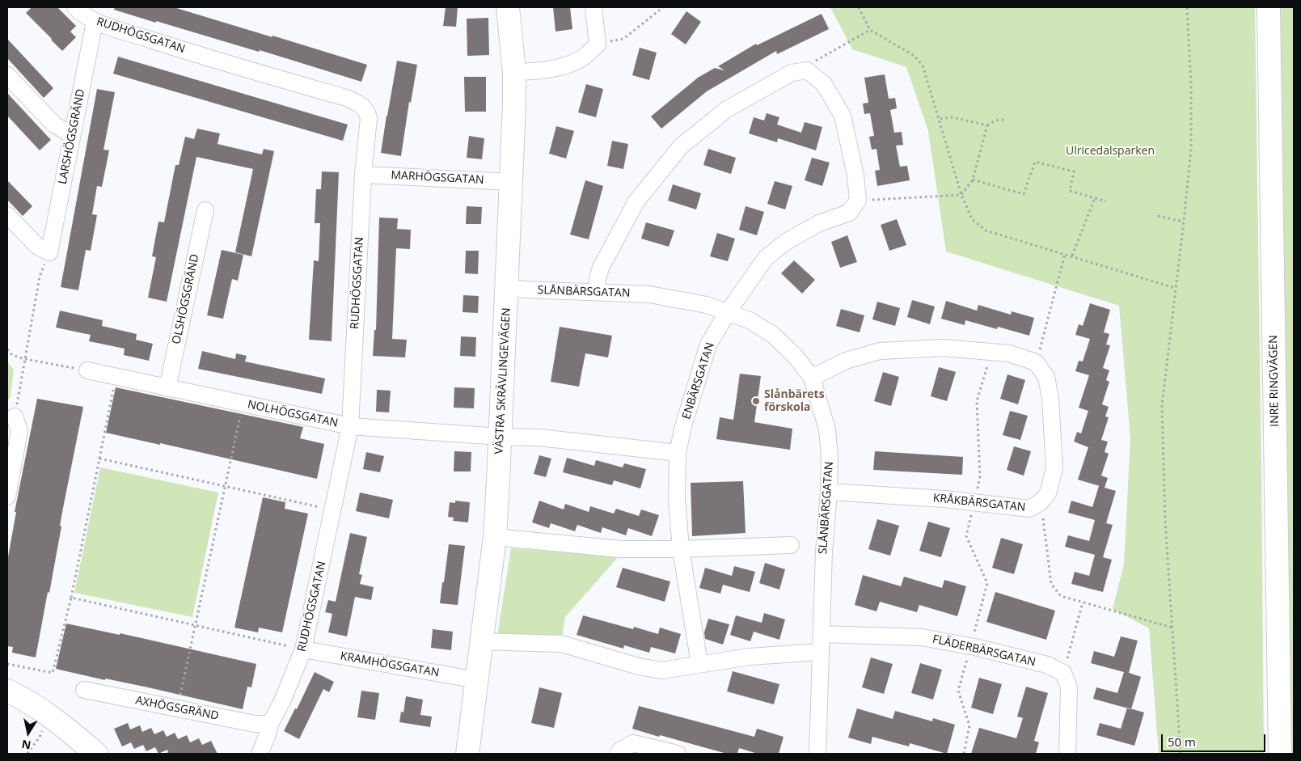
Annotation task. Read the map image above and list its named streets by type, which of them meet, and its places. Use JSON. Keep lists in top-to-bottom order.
{
  "streets": {
    "main road": ["VÄSTRA SKRÄVLINGEVÄGEN", "INRE RINGVÄGEN"],
    "street": [
      "RUDHÖGSGATAN",
      "LARSHÖGSGRÄND",
      "MARHÖGSGATAN",
      "SLÅNBÄRSGATAN",
      "OLSHÖGSGRÄND",
      "ENBÄRSGATAN",
      "NOLHÖGSGATAN",
      "KRÅKBÄRSGATAN",
      "FLÄDERBÄRSGATAN",
      "KRAMHÖGSGATAN",
      "AXHÖGSGRÄND"
    ]
  },
  "crossings": [
    ["RUDHÖGSGATAN", "LARSHÖGSGRÄND"],
    ["RUDHÖGSGATAN", "MARHÖGSGATAN"],
    ["RUDHÖGSGATAN", "NOLHÖGSGATAN"],
    ["RUDHÖGSGATAN", "KRAMHÖGSGATAN"],
    ["RUDHÖGSGATAN", "AXHÖGSGRÄND"],
    ["MARHÖGSGATAN", "VÄSTRA SKRÄVLINGEVÄGEN"],
    ["SLÅNBÄRSGATAN", "VÄSTRA SKRÄVLINGEVÄGEN"],
    ["SLÅNBÄRSGATAN", "ENBÄRSGATAN"],
    ["SLÅNBÄRSGATAN", "KRÅKBÄRSGATAN"],
    ["SLÅNBÄRSGATAN", "FLÄDERBÄRSGATAN"],
    ["OLSHÖGSGRÄND", "NOLHÖGSGATAN"],
    ["VÄSTRA SKRÄVLINGEVÄGEN", "NOLHÖGSGATAN"],
    ["VÄSTRA SKRÄVLINGEVÄGEN", "KRAMHÖGSGATAN"],
    ["ENBÄRSGATAN", "NOLHÖGSGATAN"]
  ],
  "parks": ["Ulricedalsparken"],
  "places": ["Slånbärets förskola"],
  "scale_bar": "50 m",
  "north": "bottom"
}
